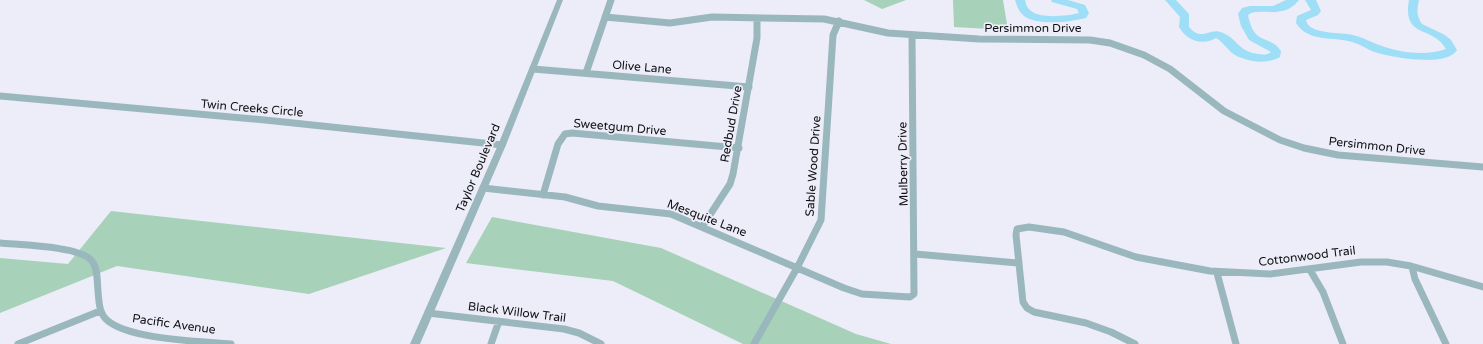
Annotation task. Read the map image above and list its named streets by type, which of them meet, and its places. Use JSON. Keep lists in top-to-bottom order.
{
  "streets": {
    "street": [
      "Persimmon Drive",
      "Olive Lane",
      "Twin Creeks Circle",
      "Redbud Drive",
      "Sweetgum Drive",
      "Mulberry Drive",
      "Sable Wood Drive",
      "Taylor Boulevard",
      "Mesquite Lane",
      "Cottonwood Trail",
      "Black Willow Trail",
      "Pacific Avenue"
    ]
  },
  "crossings": [
    ["Persimmon Drive", "Redbud Drive"],
    ["Persimmon Drive", "Mulberry Drive"],
    ["Persimmon Drive", "Sable Wood Drive"],
    ["Olive Lane", "Redbud Drive"],
    ["Olive Lane", "Taylor Boulevard"],
    ["Twin Creeks Circle", "Taylor Boulevard"],
    ["Redbud Drive", "Sweetgum Drive"],
    ["Redbud Drive", "Mesquite Lane"],
    ["Sweetgum Drive", "Mesquite Lane"],
    ["Mulberry Drive", "Mesquite Lane"],
    ["Sable Wood Drive", "Mesquite Lane"],
    ["Taylor Boulevard", "Mesquite Lane"],
    ["Taylor Boulevard", "Black Willow Trail"]
  ]
}
